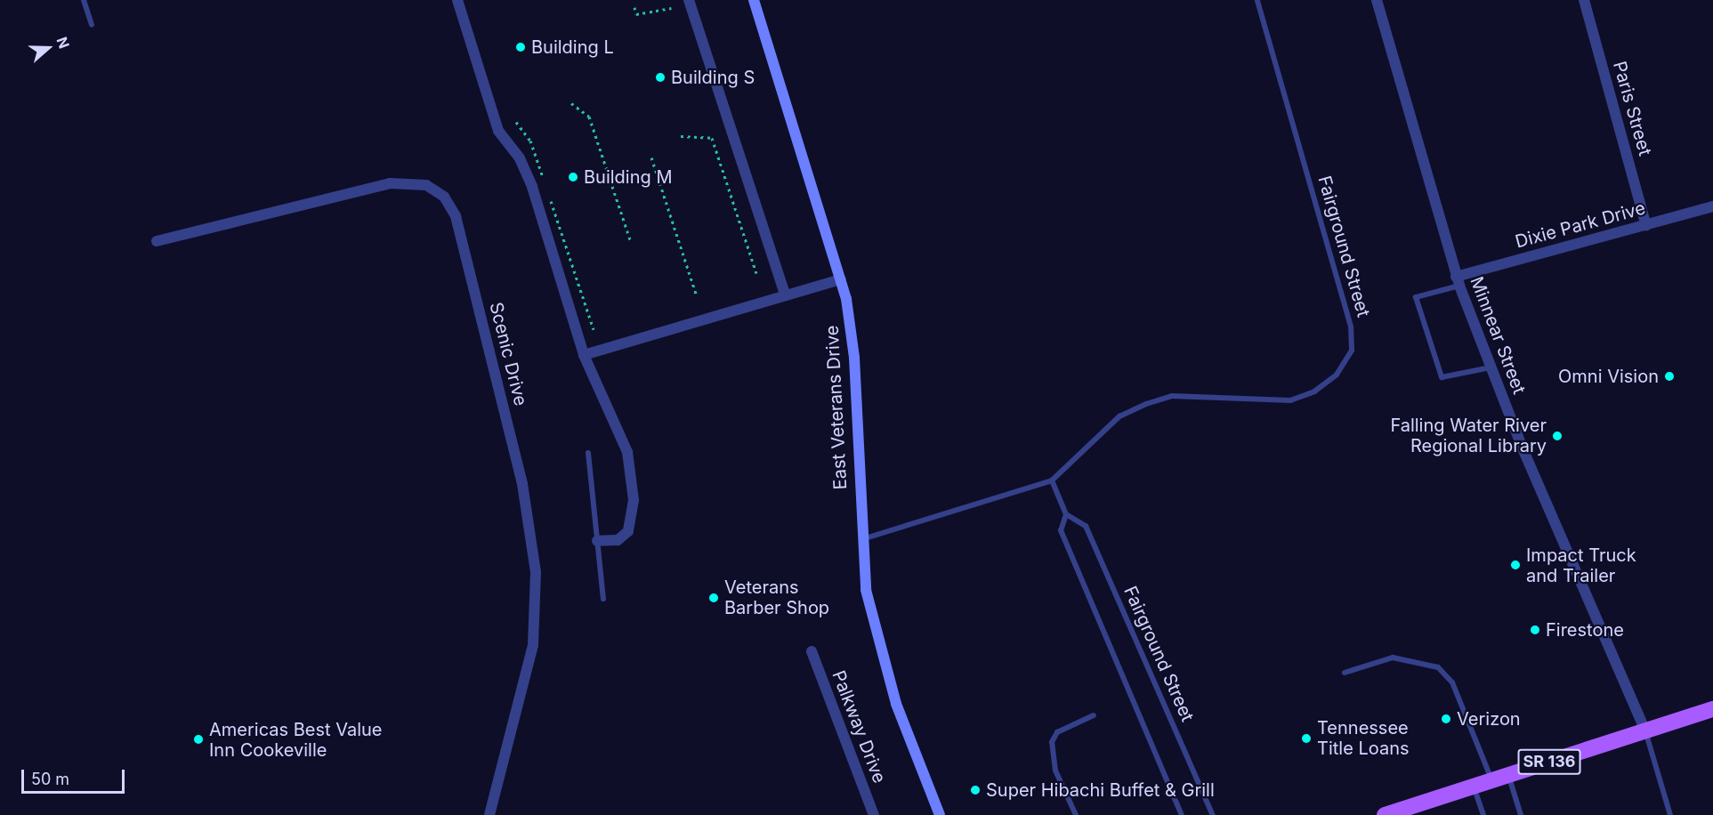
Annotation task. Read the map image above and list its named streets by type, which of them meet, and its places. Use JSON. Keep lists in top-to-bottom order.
{
  "streets": {
    "main road": ["SR 136"],
    "street": [
      "Paris Street",
      "Dixie Park Drive",
      "Minnear Street",
      "Scenic Drive",
      "East Veterans Drive",
      "Palkway Drive"
    ],
    "lane": ["Fairground Street"]
  },
  "crossings": [
    ["Paris Street", "Dixie Park Drive"],
    ["Dixie Park Drive", "Minnear Street"],
    ["Fairground Street", "East Veterans Drive"],
    ["Minnear Street", "SR 136"]
  ],
  "places": [
    "Building L",
    "Building S",
    "Building M",
    "Omni Vision",
    "Falling Water River Regional Library",
    "Impact Truck and Trailer",
    "Veterans Barber Shop",
    "Firestone",
    "Verizon",
    "Tennessee Title Loans",
    "Americas Best Value Inn Cookeville",
    "Super Hibachi Buffet & Grill"
  ],
  "scale_bar": "50 m",
  "north": "right"
}
